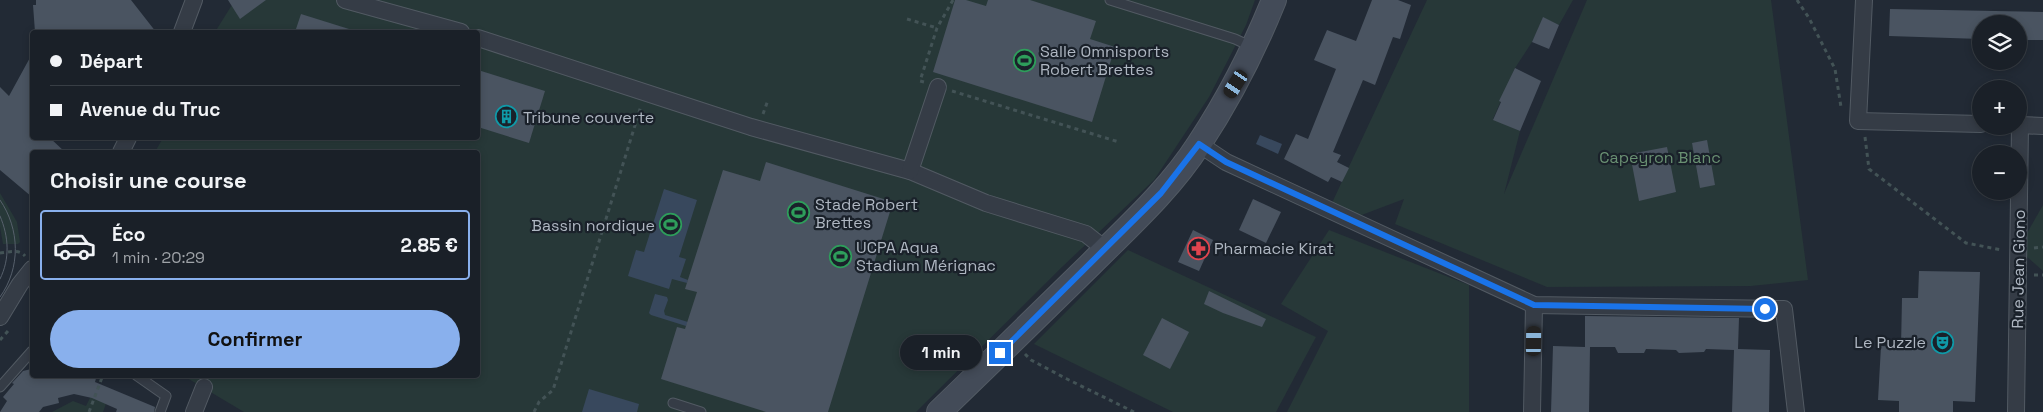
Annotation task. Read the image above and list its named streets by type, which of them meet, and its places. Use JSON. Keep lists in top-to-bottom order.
{
  "streets": {
    "street": ["Rue Jean Giono"]
  },
  "parks": ["Capeyron Blanc"],
  "places": {
    "sports": [
      "Salle Omnisports Robert Brettes",
      "Stade Robert Brettes",
      "Bassin nordique",
      "UCPA Aqua Stadium Mérignac"
    ],
    "building": ["Tribune couverte"],
    "pharmacy": ["Pharmacie Kirat"],
    "theatre": ["Le Puzzle"]
  },
  "page": {
    "map_buttons": ["+", "−"],
    "banner": ["Départ", "Avenue du Truc"],
    "heading": "Choisir une course",
    "list": [
      {
        "name": "Éco",
        "note": "1 min · 20:29",
        "value": "2.85 €"
      }
    ],
    "buttons": "Confirmer",
    "bubble": "1 min"
  }
}
